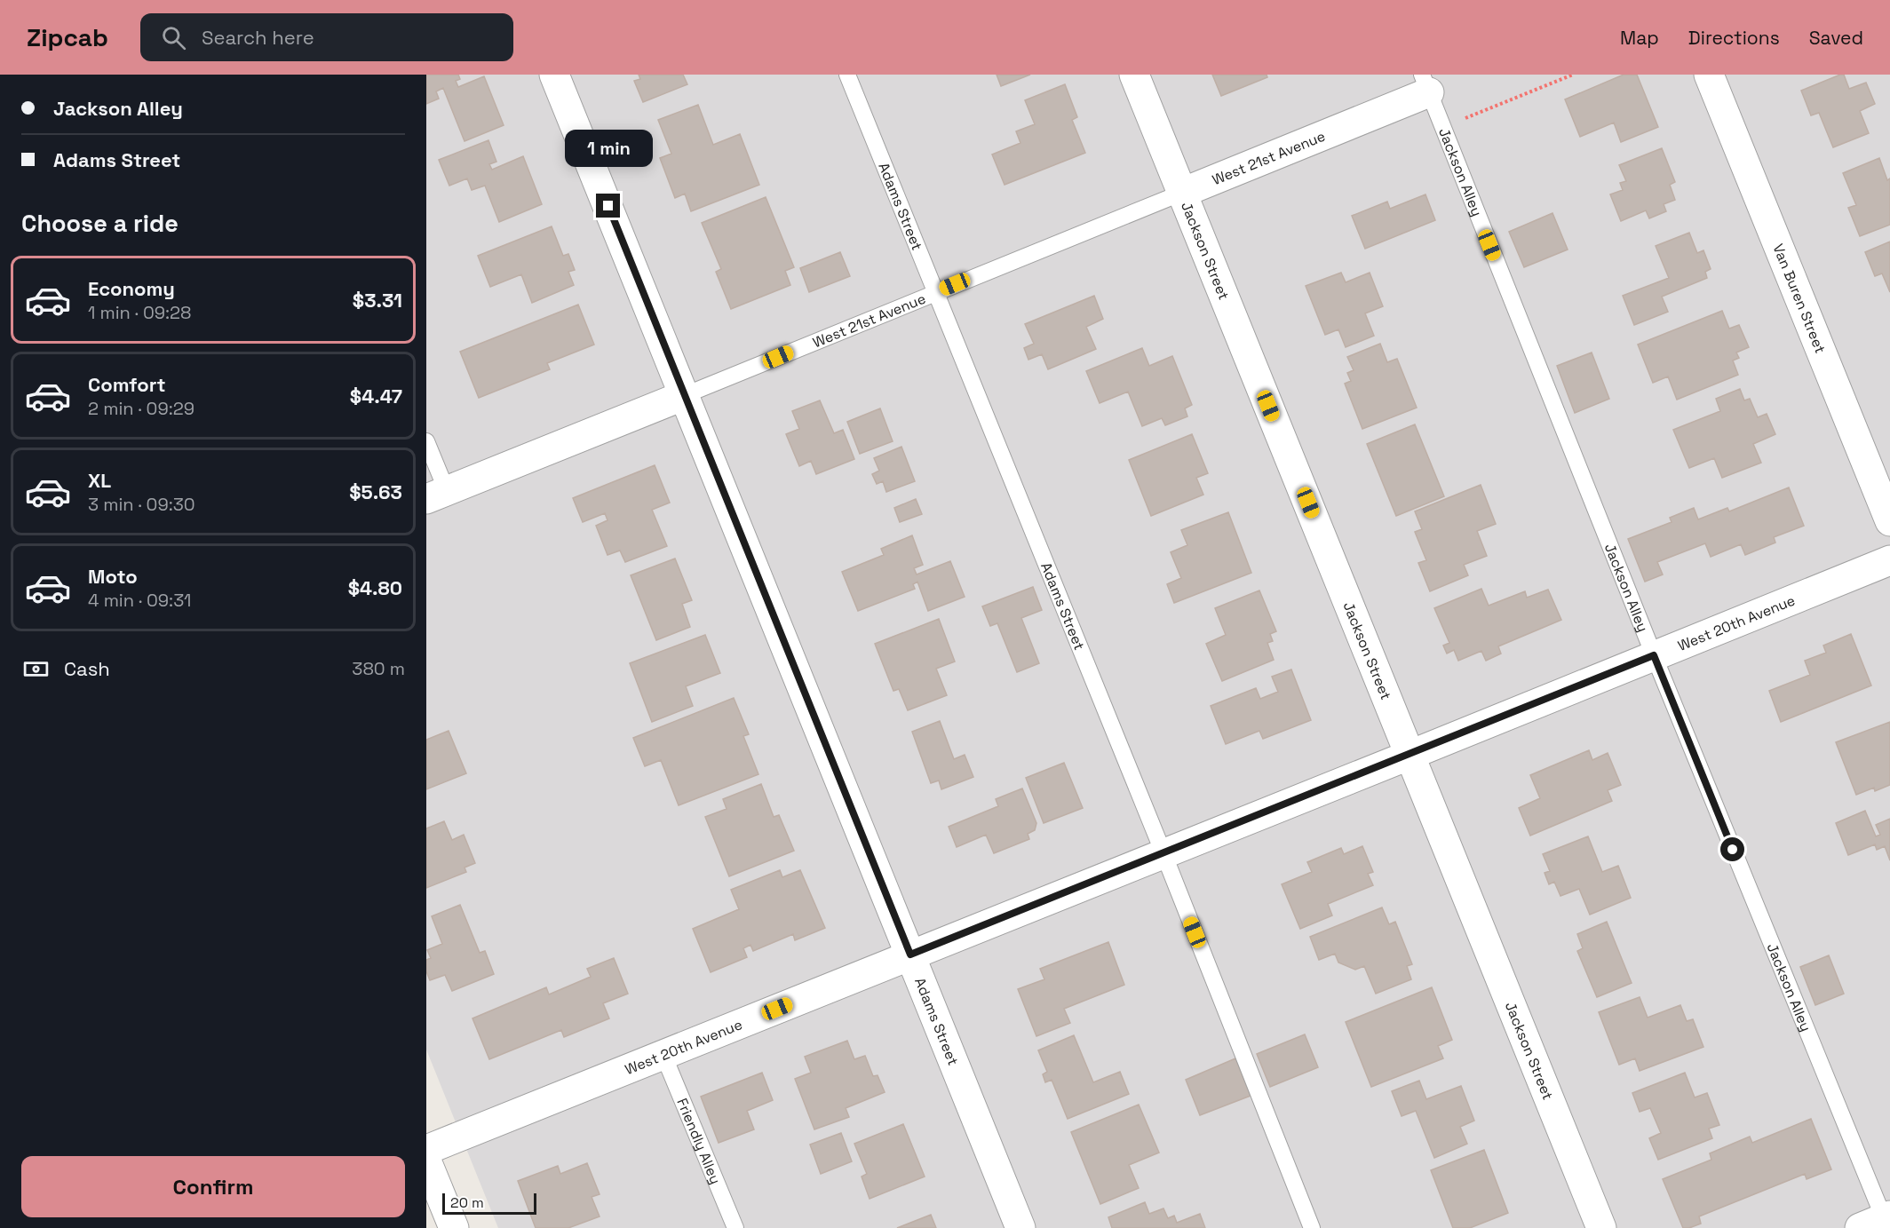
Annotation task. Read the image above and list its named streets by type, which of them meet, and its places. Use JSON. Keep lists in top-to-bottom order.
{
  "streets": {
    "street": [
      "West 21st Avenue",
      "Adams Street",
      "Jackson Street",
      "Van Buren Street",
      "West 20th Avenue"
    ],
    "lane": ["Jackson Alley", "Friendly Alley"]
  },
  "crossings": [
    ["West 21st Avenue", "Jackson Alley"],
    ["West 21st Avenue", "Adams Street"],
    ["West 21st Avenue", "Jackson Street"],
    ["Jackson Alley", "West 20th Avenue"],
    ["Adams Street", "West 20th Avenue"],
    ["Jackson Street", "West 20th Avenue"],
    ["West 20th Avenue", "Friendly Alley"]
  ],
  "scale_bar": "20 m",
  "page": {
    "header": "Zipcab",
    "search": "Search here",
    "nav": ["Map", "Directions", "Saved"],
    "banner": ["Jackson Alley", "Adams Street"],
    "bubble": "1 min",
    "heading": "Choose a ride",
    "list": [
      {
        "name": "Economy",
        "note": "1 min · 09:28",
        "value": "$3.31"
      },
      {
        "name": "Comfort",
        "note": "2 min · 09:29",
        "value": "$4.47"
      },
      {
        "name": "XL",
        "note": "3 min · 09:30",
        "value": "$5.63"
      },
      {
        "name": "Moto",
        "note": "4 min · 09:31",
        "value": "$4.80"
      }
    ],
    "pay": ["Cash", "380 m"],
    "buttons": "Confirm",
    "scale": "20 m"
  }
}
